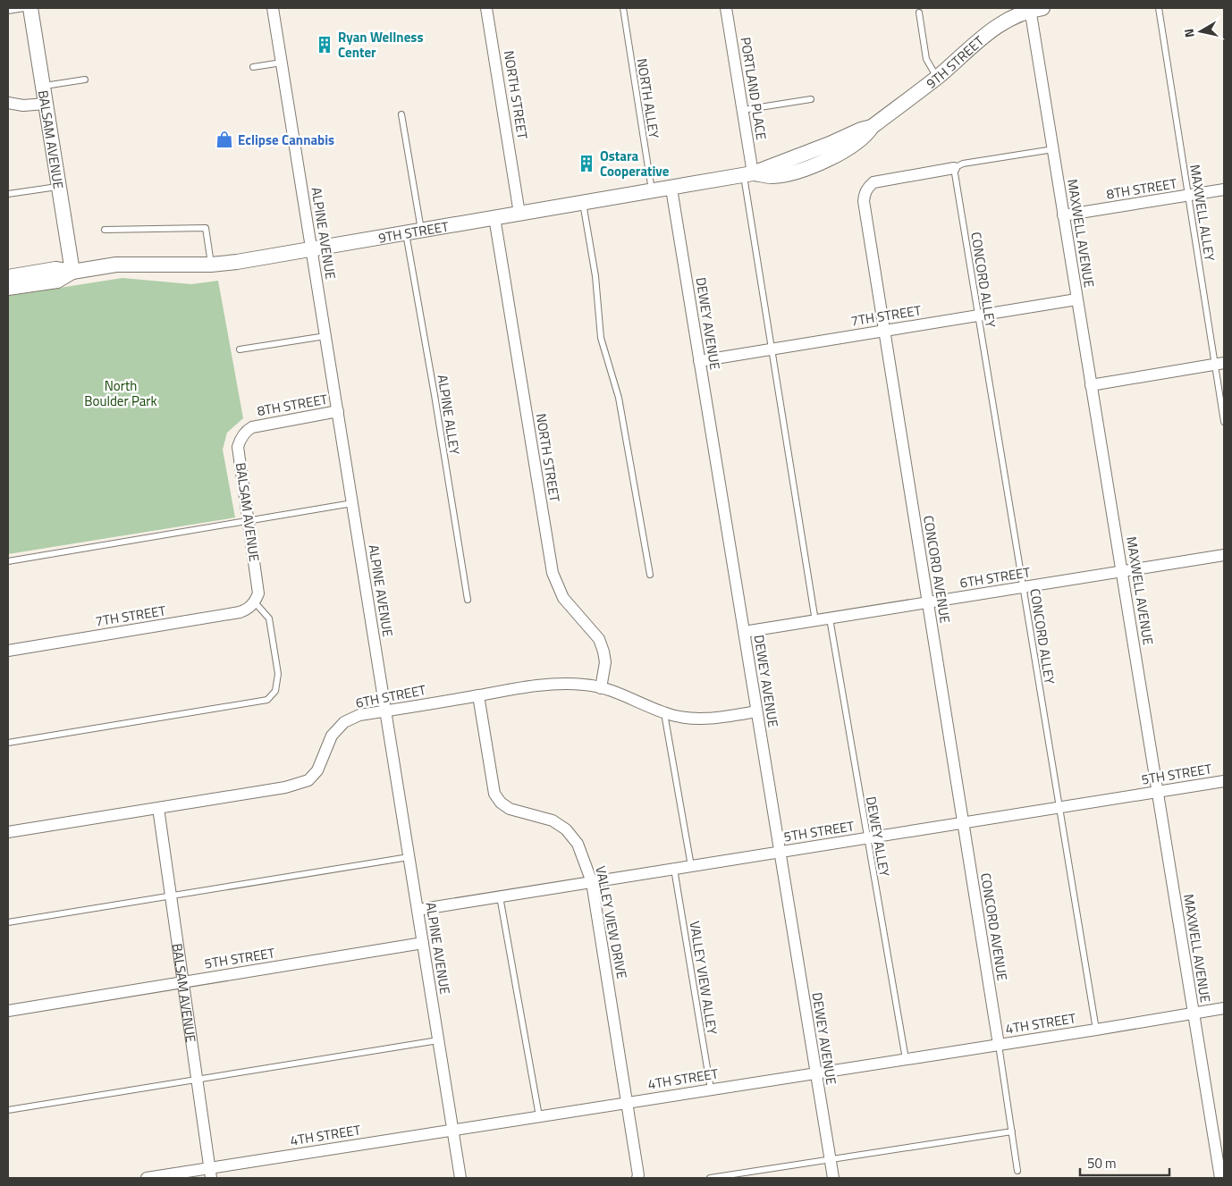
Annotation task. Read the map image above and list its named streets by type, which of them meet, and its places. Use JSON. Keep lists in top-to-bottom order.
{
  "streets": {
    "street": [
      "9TH STREET",
      "PORTLAND PLACE",
      "NORTH STREET",
      "BALSAM AVENUE",
      "8TH STREET",
      "ALPINE AVENUE",
      "MAXWELL AVENUE",
      "7TH STREET",
      "DEWEY AVENUE",
      "CONCORD AVENUE",
      "6TH STREET",
      "5TH STREET",
      "VALLEY VIEW DRIVE",
      "4TH STREET"
    ],
    "lane": [
      "NORTH ALLEY",
      "MAXWELL ALLEY",
      "CONCORD ALLEY",
      "ALPINE ALLEY",
      "DEWEY ALLEY",
      "VALLEY VIEW ALLEY"
    ]
  },
  "crossings": [
    ["9TH STREET", "PORTLAND PLACE"],
    ["9TH STREET", "NORTH STREET"],
    ["9TH STREET", "NORTH ALLEY"],
    ["9TH STREET", "BALSAM AVENUE"],
    ["9TH STREET", "ALPINE AVENUE"],
    ["9TH STREET", "MAXWELL AVENUE"],
    ["9TH STREET", "DEWEY AVENUE"],
    ["9TH STREET", "ALPINE ALLEY"],
    ["NORTH STREET", "6TH STREET"],
    ["BALSAM AVENUE", "8TH STREET"],
    ["BALSAM AVENUE", "7TH STREET"],
    ["BALSAM AVENUE", "6TH STREET"],
    ["BALSAM AVENUE", "5TH STREET"],
    ["BALSAM AVENUE", "4TH STREET"],
    ["8TH STREET", "MAXWELL ALLEY"],
    ["8TH STREET", "ALPINE AVENUE"],
    ["8TH STREET", "MAXWELL AVENUE"],
    ["ALPINE AVENUE", "6TH STREET"],
    ["ALPINE AVENUE", "5TH STREET"],
    ["ALPINE AVENUE", "4TH STREET"],
    ["MAXWELL AVENUE", "7TH STREET"],
    ["MAXWELL AVENUE", "6TH STREET"],
    ["MAXWELL AVENUE", "5TH STREET"],
    ["MAXWELL AVENUE", "4TH STREET"],
    ["CONCORD ALLEY", "7TH STREET"],
    ["CONCORD ALLEY", "CONCORD AVENUE"],
    ["CONCORD ALLEY", "6TH STREET"],
    ["CONCORD ALLEY", "5TH STREET"],
    ["CONCORD ALLEY", "4TH STREET"],
    ["7TH STREET", "DEWEY AVENUE"],
    ["7TH STREET", "CONCORD AVENUE"],
    ["DEWEY AVENUE", "6TH STREET"],
    ["DEWEY AVENUE", "5TH STREET"],
    ["DEWEY AVENUE", "4TH STREET"],
    ["CONCORD AVENUE", "6TH STREET"],
    ["CONCORD AVENUE", "5TH STREET"],
    ["CONCORD AVENUE", "4TH STREET"],
    ["6TH STREET", "DEWEY ALLEY"],
    ["6TH STREET", "VALLEY VIEW DRIVE"],
    ["5TH STREET", "DEWEY ALLEY"],
    ["5TH STREET", "VALLEY VIEW DRIVE"],
    ["5TH STREET", "VALLEY VIEW ALLEY"],
    ["DEWEY ALLEY", "4TH STREET"],
    ["VALLEY VIEW DRIVE", "4TH STREET"],
    ["VALLEY VIEW ALLEY", "4TH STREET"]
  ],
  "parks": ["North Boulder Park"],
  "places": {
    "building": ["Ryan Wellness Center", "Ostara Cooperative"],
    "shop": ["Eclipse Cannabis"]
  },
  "scale_bar": "50 m",
  "north": "left"
}
